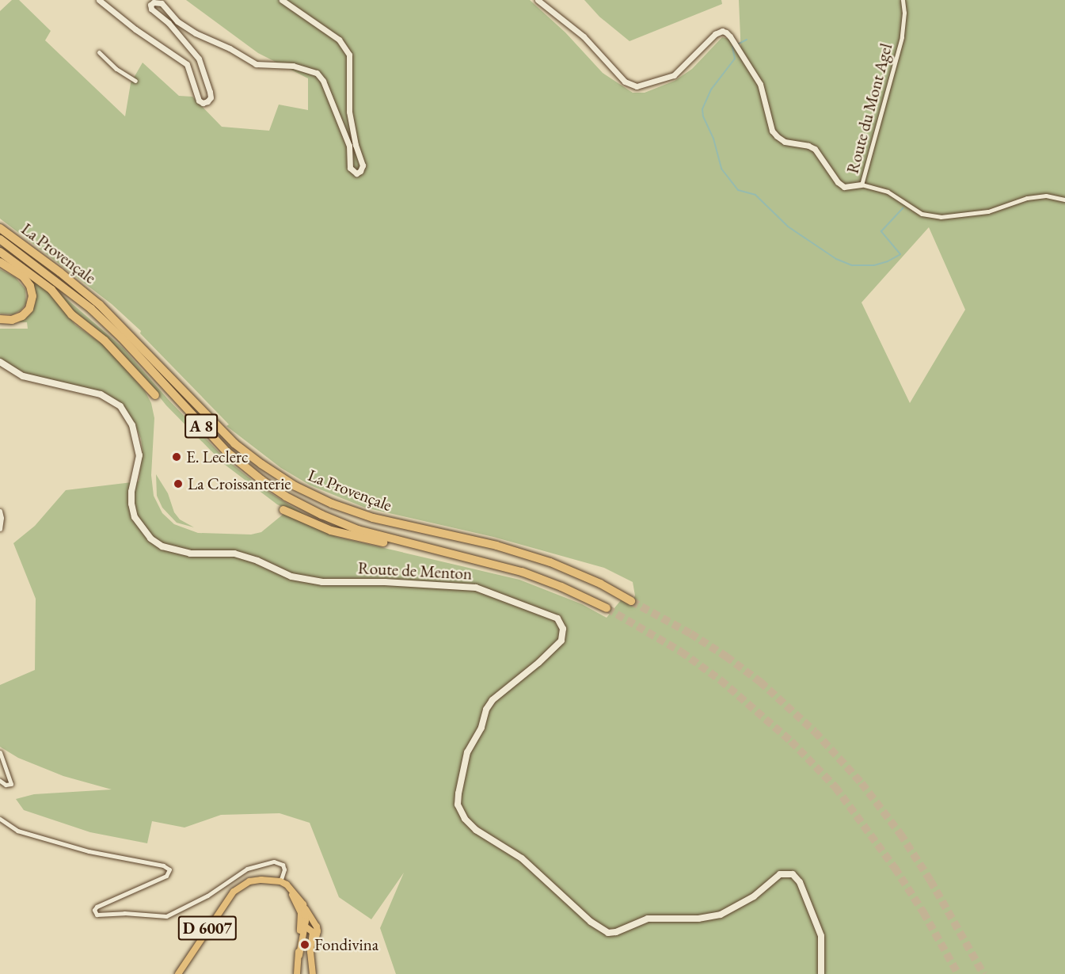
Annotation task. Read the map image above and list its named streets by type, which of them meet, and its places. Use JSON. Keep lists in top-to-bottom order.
{
  "streets": {
    "highway": ["La Provençale", "A 8"],
    "main road": ["Route de Menton", "D 6007"],
    "street": ["Route du Mont Agel"]
  },
  "places": ["E. Leclerc", "La Croissanterie", "Fondivina"]
}
